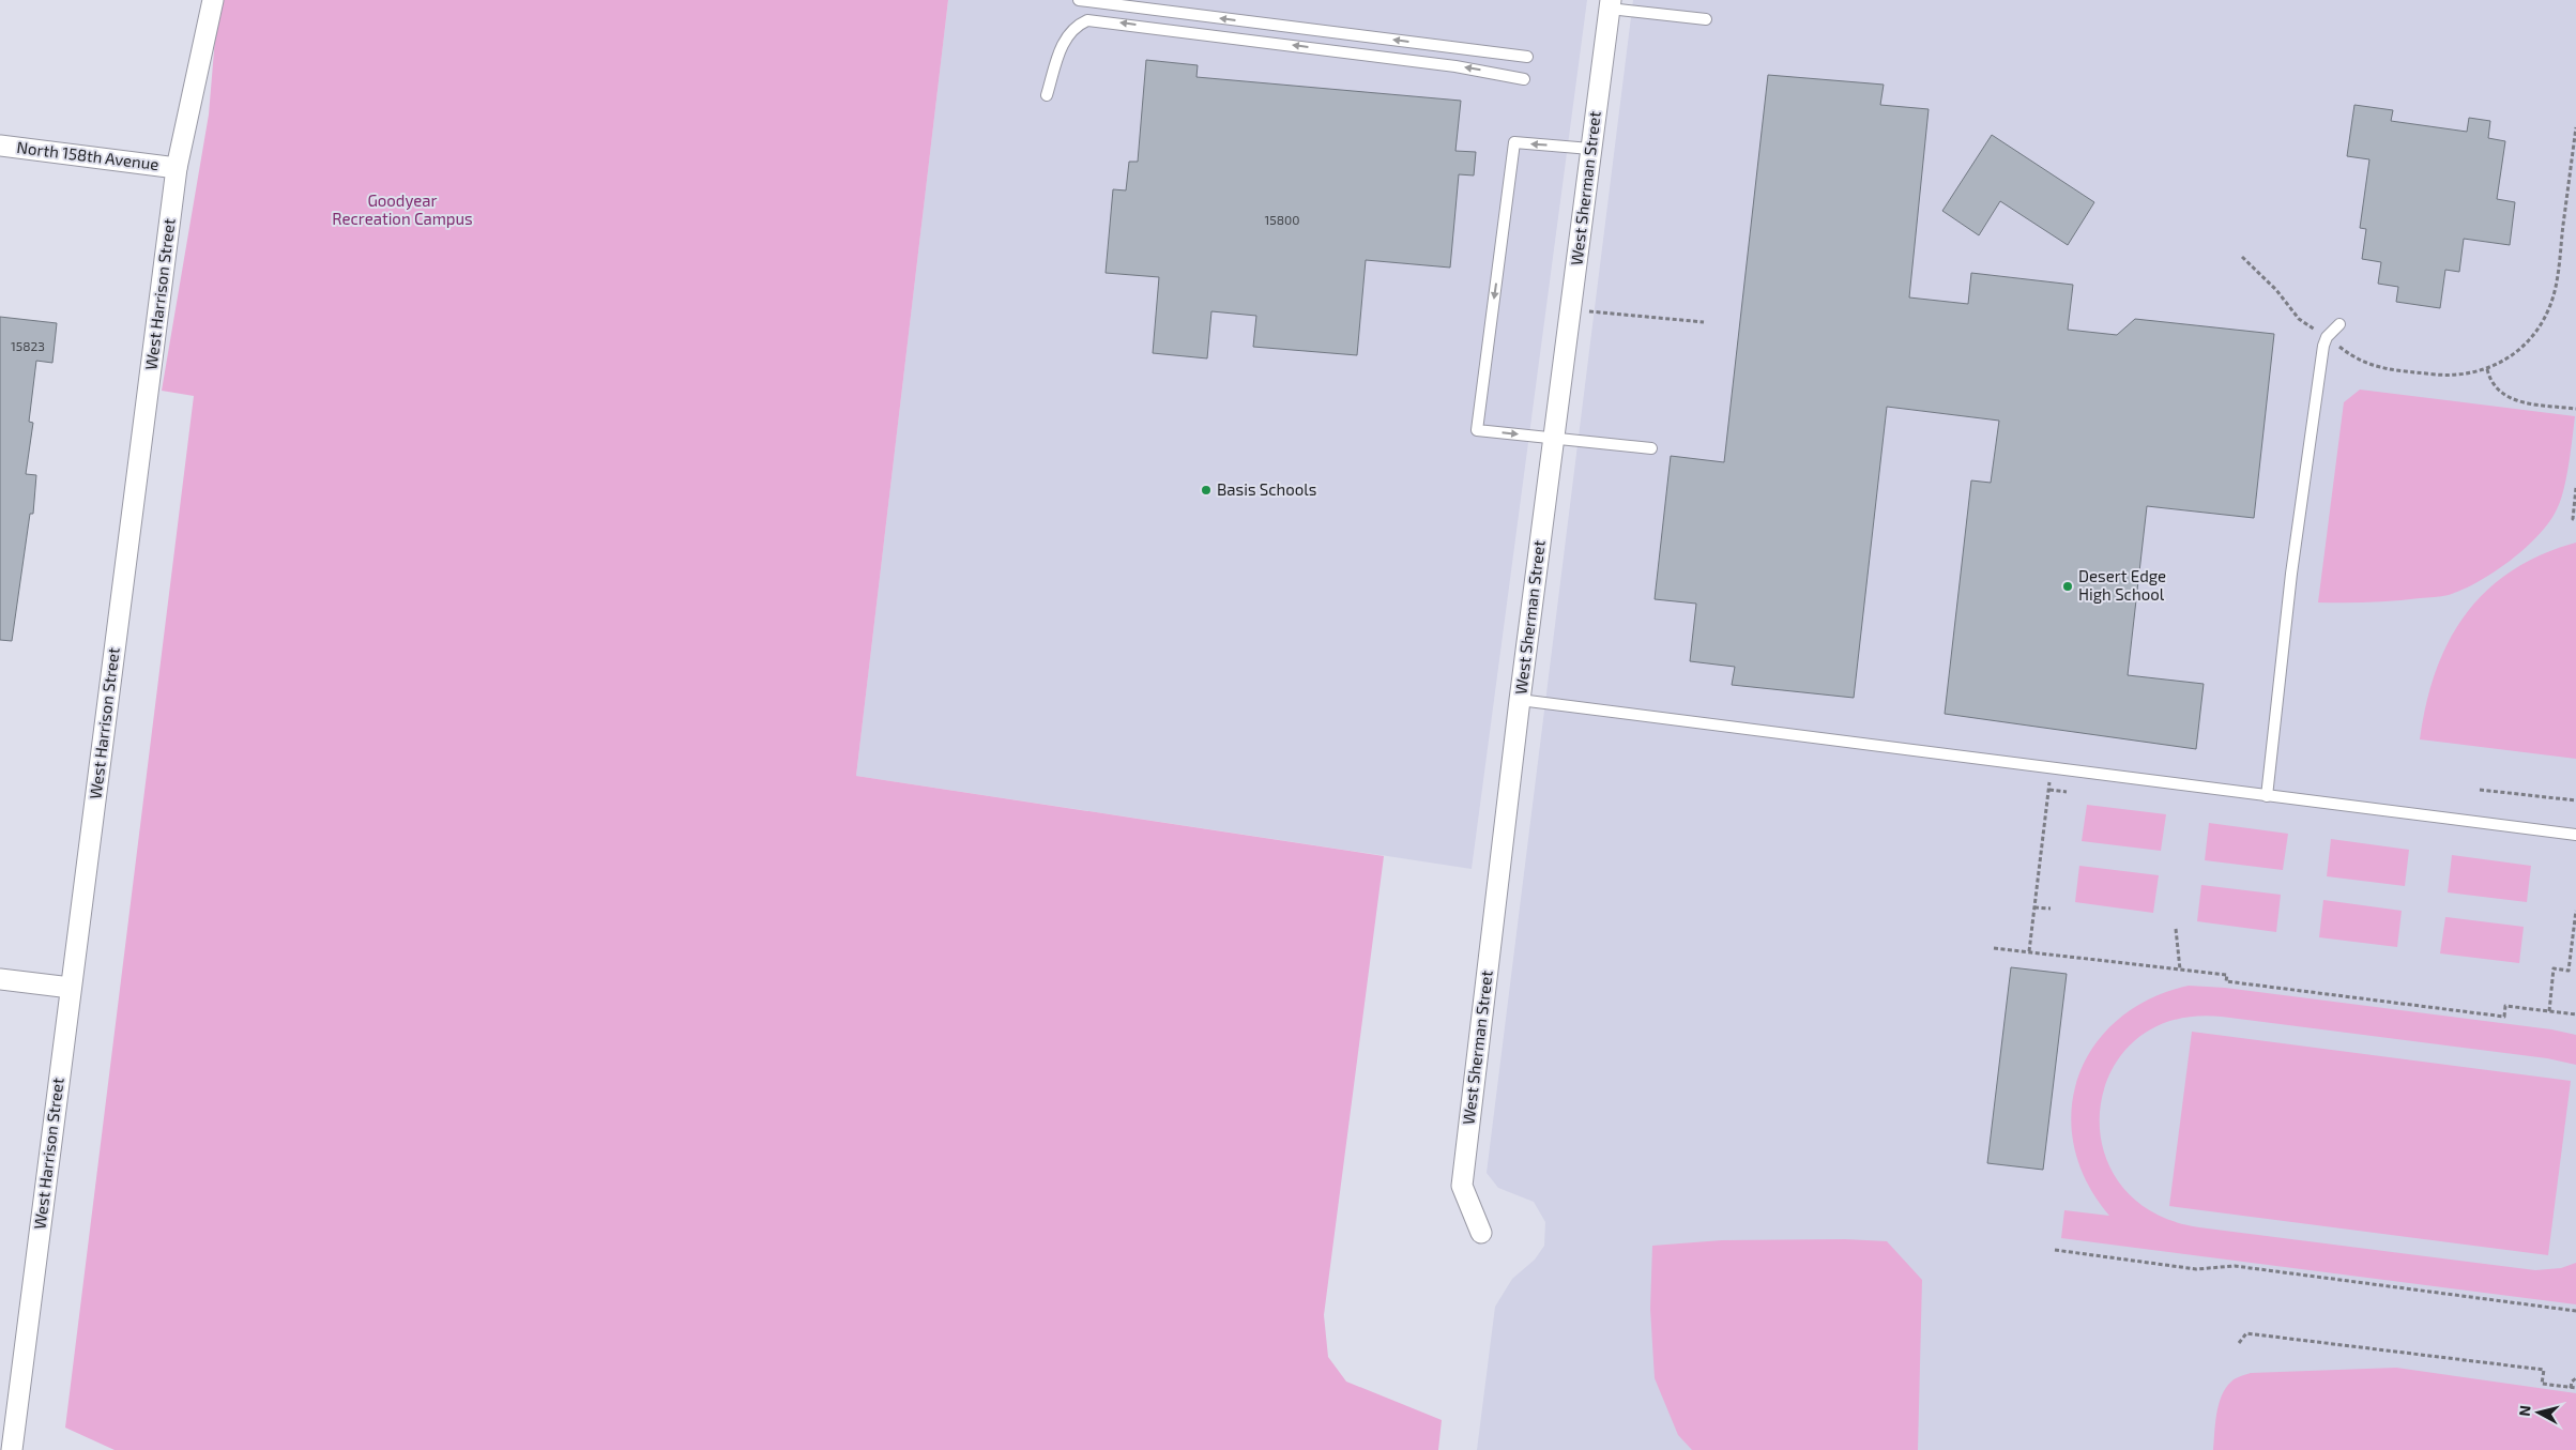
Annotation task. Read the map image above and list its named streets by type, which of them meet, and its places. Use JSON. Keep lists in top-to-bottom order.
{
  "streets": {
    "street": ["North 158th Avenue", "West Sherman Street", "West Harrison Street"]
  },
  "crossings": [
    ["North 158th Avenue", "West Harrison Street"]
  ],
  "parks": ["Goodyear Recreation Campus"],
  "places": ["Basis Schools", "Desert Edge High School"],
  "house_numbers": ["15800", "15823"],
  "north": "left"
}
